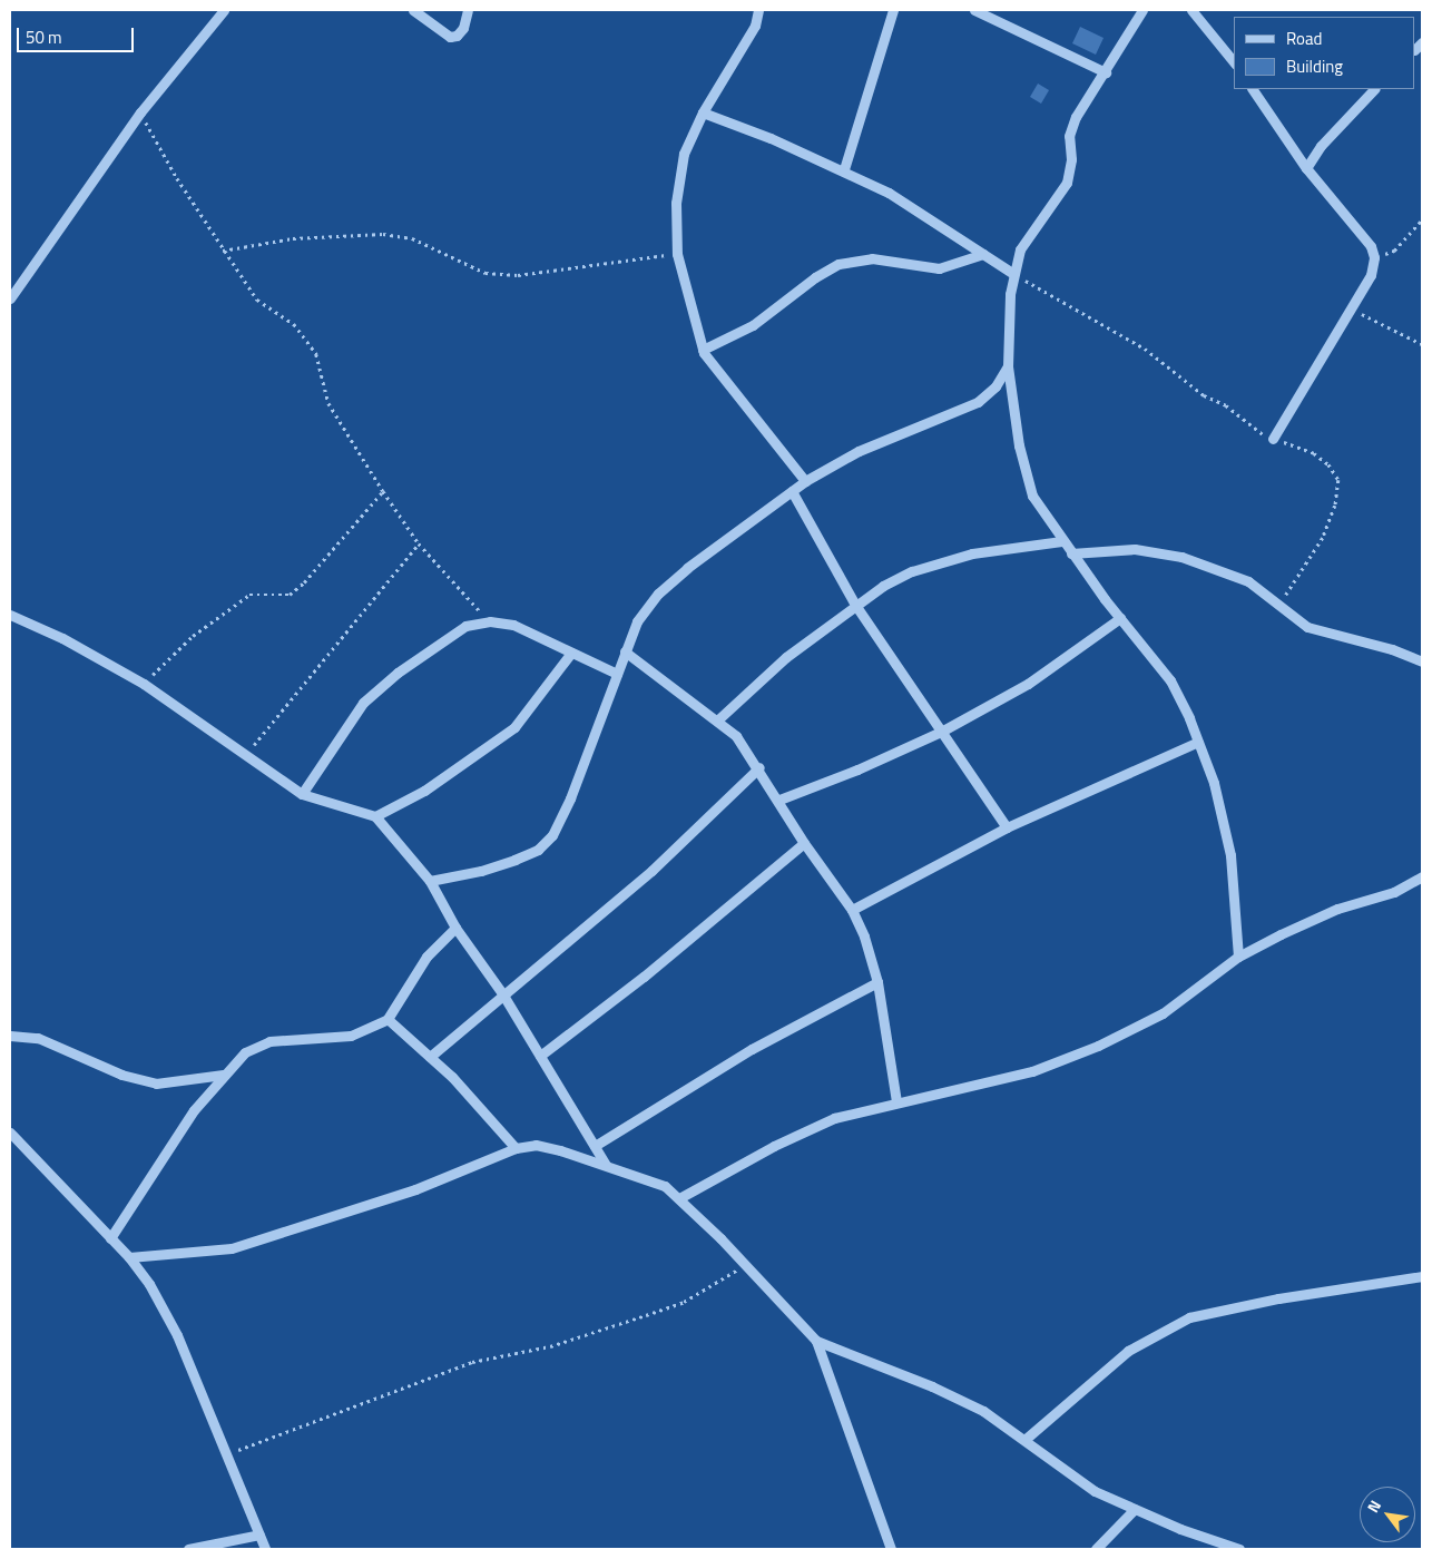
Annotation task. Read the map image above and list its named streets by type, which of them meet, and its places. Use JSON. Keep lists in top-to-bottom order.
{
  "legend": ["Road", "Building"],
  "scale_bar": "50 m",
  "north": "top left"
}
